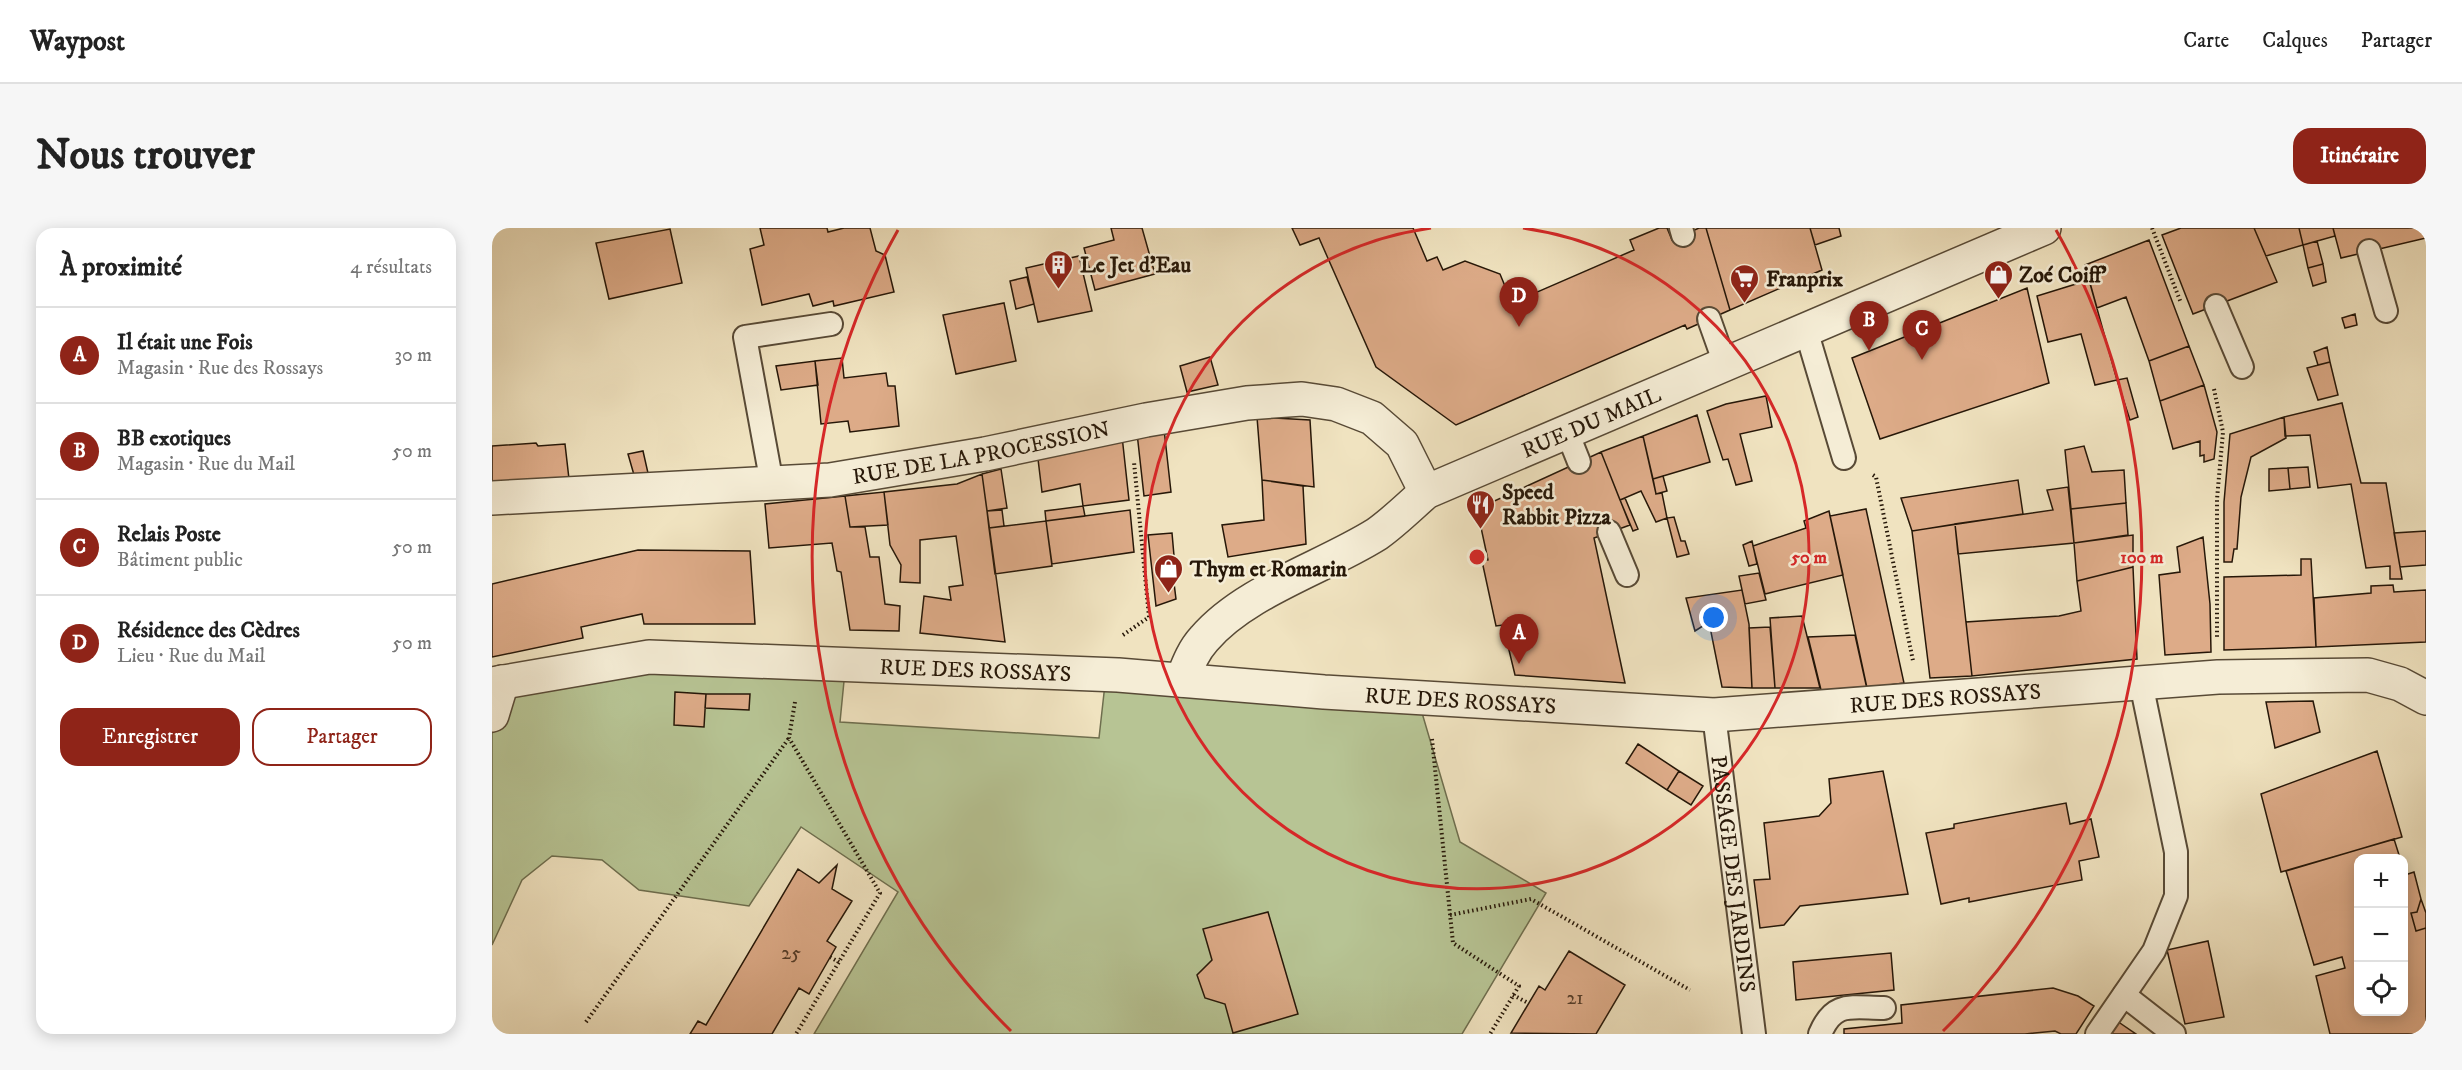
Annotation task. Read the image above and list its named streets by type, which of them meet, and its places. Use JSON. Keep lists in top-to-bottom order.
{
  "streets": {
    "street": ["RUE DU MAIL", "RUE DE LA PROCESSION", "RUE DES ROSSAYS"],
    "lane": ["PASSAGE DES JARDINS"]
  },
  "crossings": [
    ["RUE DU MAIL", "RUE DE LA PROCESSION"],
    ["RUE DU MAIL", "RUE DES ROSSAYS"],
    ["RUE DES ROSSAYS", "PASSAGE DES JARDINS"]
  ],
  "places": {
    "building": ["Le Jet d’Eau"],
    "shop": ["Zoé Coiff'", "Thym et Romarin"],
    "supermarket": ["Franprix"],
    "restaurant": ["Speed Rabbit Pizza"]
  },
  "house_numbers": ["25", "21"],
  "page": {
    "header": "Waypost",
    "nav": ["Carte", "Calques", "Partager"],
    "buttons": [
      "Itinéraire",
      ["Enregistrer", "Partager"]
    ],
    "title": "Nous trouver",
    "heading": ["À proximité", "4 résultats"],
    "pins": [
      "D",
      "B",
      "C",
      "A"
    ],
    "list": [
      {
        "mark": "A",
        "name": "Il était une Fois",
        "note": "Magasin · Rue des Rossays",
        "value": "30 m"
      },
      {
        "mark": "B",
        "name": "BB exotiques",
        "note": "Magasin · Rue du Mail",
        "value": "50 m"
      },
      {
        "mark": "C",
        "name": "Relais Poste",
        "note": "Bâtiment public",
        "value": "50 m"
      },
      {
        "mark": "D",
        "name": "Résidence des Cèdres",
        "note": "Lieu · Rue du Mail",
        "value": "50 m"
      }
    ],
    "map_buttons": ["+", "−"]
  },
  "rings": ["50 m", "100 m"]
}
